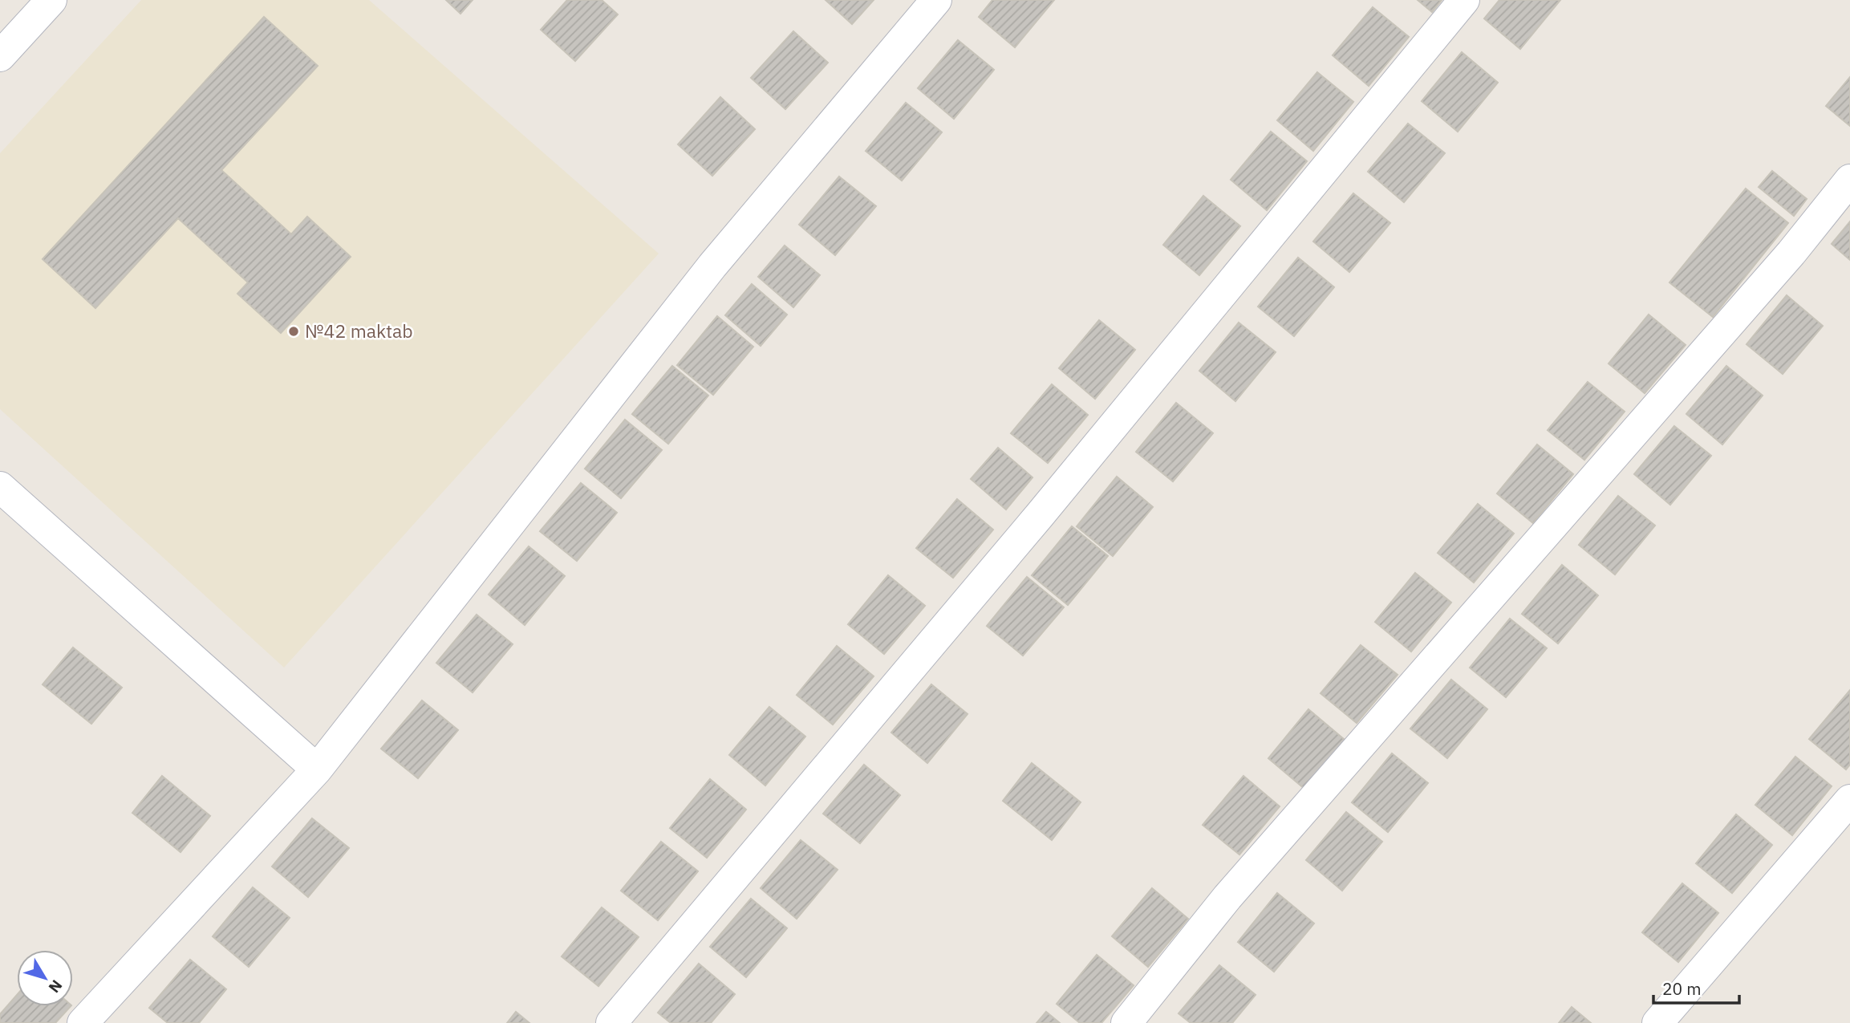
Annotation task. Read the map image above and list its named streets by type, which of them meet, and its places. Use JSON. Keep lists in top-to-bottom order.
{
  "places": ["№42 maktab"],
  "scale_bar": "20 m",
  "north": "bottom right"
}
